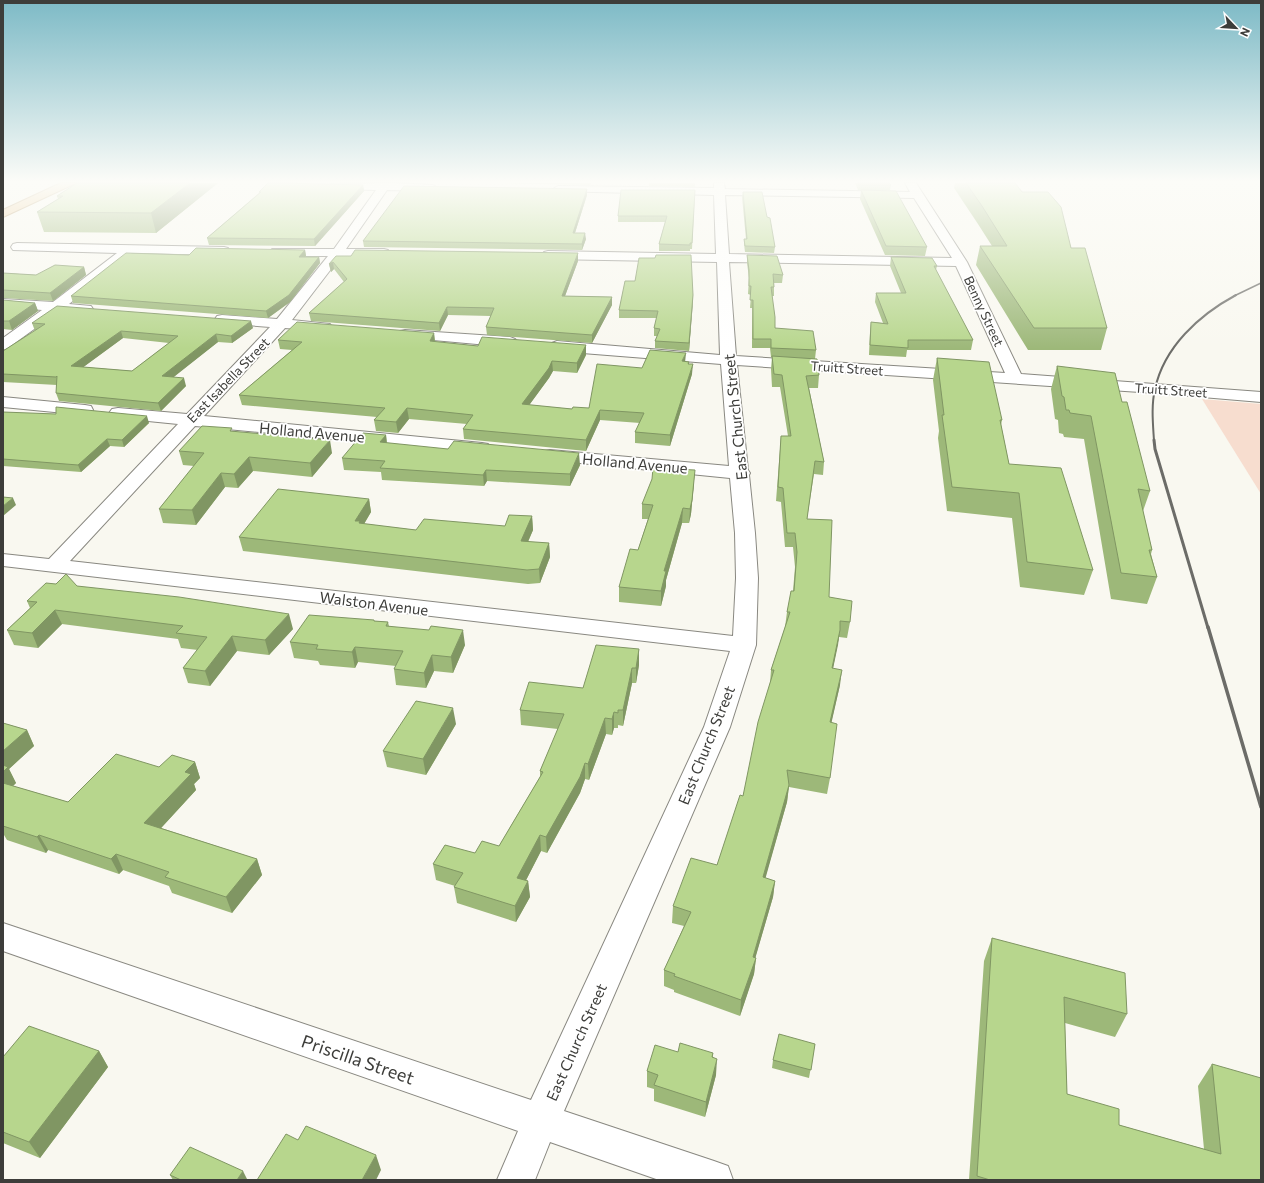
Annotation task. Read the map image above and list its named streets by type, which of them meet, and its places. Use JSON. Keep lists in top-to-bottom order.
{
  "streets": {
    "street": [
      "Benny Street",
      "Truitt Street",
      "East Isabella Street",
      "East Church Street",
      "Holland Avenue",
      "Walston Avenue",
      "Priscilla Street"
    ]
  },
  "crossings": [
    ["Benny Street", "Truitt Street"],
    ["Truitt Street", "East Church Street"],
    ["East Isabella Street", "Holland Avenue"],
    ["East Isabella Street", "Walston Avenue"],
    ["East Church Street", "Holland Avenue"],
    ["East Church Street", "Walston Avenue"],
    ["East Church Street", "Priscilla Street"]
  ],
  "north": "bottom right"
}
